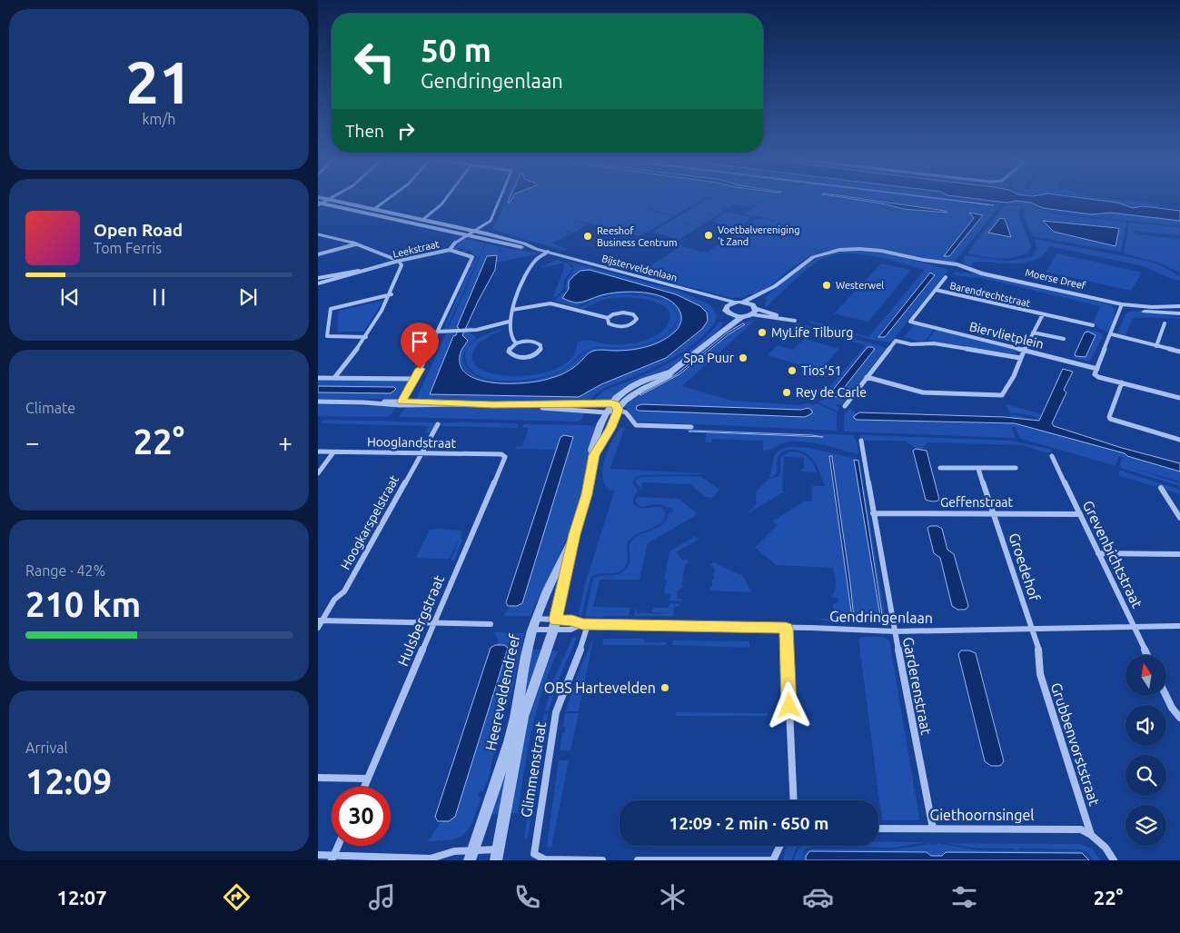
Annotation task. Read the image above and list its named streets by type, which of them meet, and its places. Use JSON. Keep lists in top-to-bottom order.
{
  "streets": {
    "street": [
      "Leekstraat",
      "Bijsterveldenlaan",
      "Moerse Dreef",
      "Barendrechtstraat",
      "Biervlietplein",
      "Hooglandstraat",
      "Geffenstraat",
      "Hoogkarspelstraat",
      "Grevenbichtstraat",
      "Groedehof",
      "Gendringenlaan",
      "Hulsbergstraat",
      "Garderenstraat",
      "Heereveldendreef",
      "Grubbenvorststraat",
      "Glimmenstraat",
      "Giethoornsingel"
    ]
  },
  "crossings": [
    ["Leekstraat", "Bijsterveldenlaan"],
    ["Bijsterveldenlaan", "Moerse Dreef"],
    ["Barendrechtstraat", "Biervlietplein"],
    ["Hooglandstraat", "Hoogkarspelstraat"],
    ["Hooglandstraat", "Hulsbergstraat"],
    ["Geffenstraat", "Grevenbichtstraat"],
    ["Geffenstraat", "Groedehof"],
    ["Geffenstraat", "Garderenstraat"],
    ["Grevenbichtstraat", "Gendringenlaan"],
    ["Groedehof", "Gendringenlaan"],
    ["Groedehof", "Grubbenvorststraat"],
    ["Gendringenlaan", "Garderenstraat"],
    ["Gendringenlaan", "Heereveldendreef"],
    ["Gendringenlaan", "Grubbenvorststraat"],
    ["Gendringenlaan", "Glimmenstraat"],
    ["Garderenstraat", "Giethoornsingel"],
    ["Grubbenvorststraat", "Giethoornsingel"]
  ],
  "places": [
    "Voetbalvereniging 't Zand",
    "Reeshof Business Centrum",
    "Westerwel",
    "MyLife Tilburg",
    "Spa Puur",
    "Tios'51",
    "Rey de Carle",
    "OBS Hartevelden"
  ],
  "north": "top",
  "page": {
    "tile": [
      ["21", "km/h"],
      "Climate",
      ["Range · 42%", "210 km"],
      ["Arrival", "12:09"]
    ],
    "turn": ["50 m", "Gendringenlaan"],
    "then": "Then",
    "song": ["Open Road", "Tom Ferris"],
    "heat": ["−", "22°", "+"],
    "limit": "30",
    "trip": "12:09 · 2 min · 650 m",
    "tabs": ["12:07", "22°"]
  }
}
